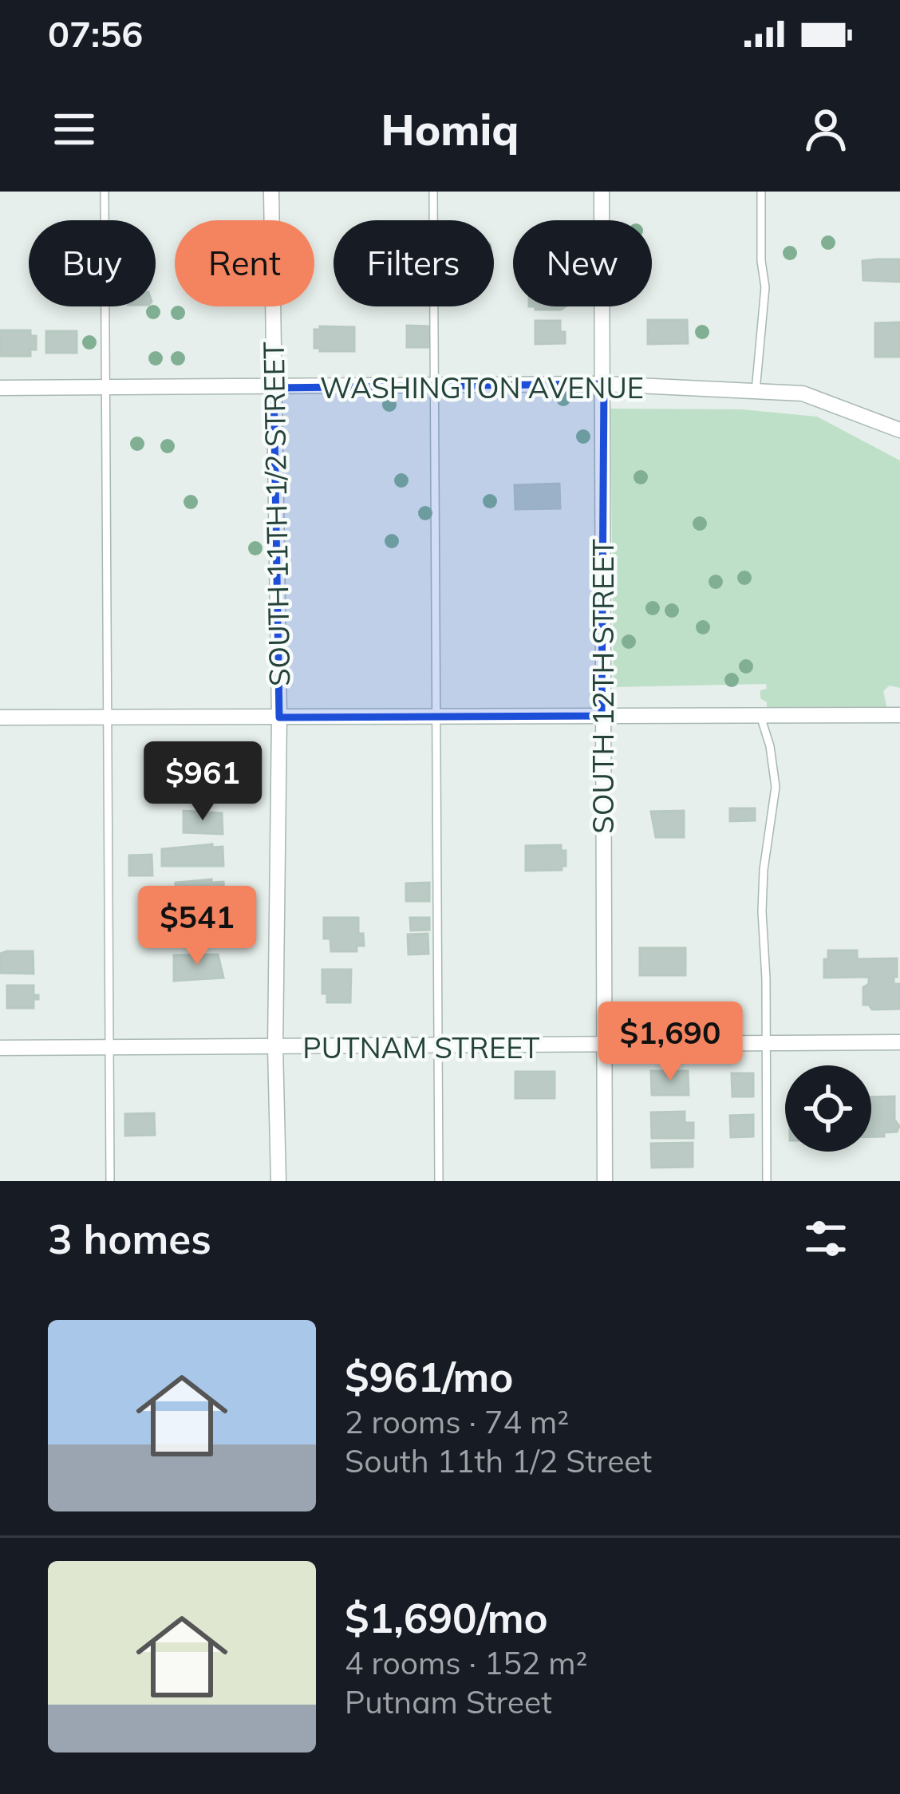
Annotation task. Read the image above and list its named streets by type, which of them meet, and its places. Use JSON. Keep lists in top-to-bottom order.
{
  "streets": {
    "street": [
      "WASHINGTON AVENUE",
      "SOUTH 11TH 1/2 STREET",
      "SOUTH 12TH STREET",
      "PUTNAM STREET"
    ]
  },
  "crossings": [
    ["WASHINGTON AVENUE", "SOUTH 11TH 1/2 STREET"],
    ["WASHINGTON AVENUE", "SOUTH 12TH STREET"],
    ["SOUTH 11TH 1/2 STREET", "PUTNAM STREET"],
    ["SOUTH 12TH STREET", "PUTNAM STREET"]
  ],
  "page": {
    "status": "07:56",
    "header": "Homiq",
    "chip": [
      "Buy",
      "Rent",
      "Filters",
      "New"
    ],
    "price": ["$961", "$541", "$1,690"],
    "heading": "3 homes",
    "list": [
      {
        "name": "$961/mo",
        "note": "2 rooms · 74 m² · South 11th 1/2 Street"
      },
      {
        "name": "$1,690/mo",
        "note": "4 rooms · 152 m² · Putnam Street"
      }
    ]
  }
}
